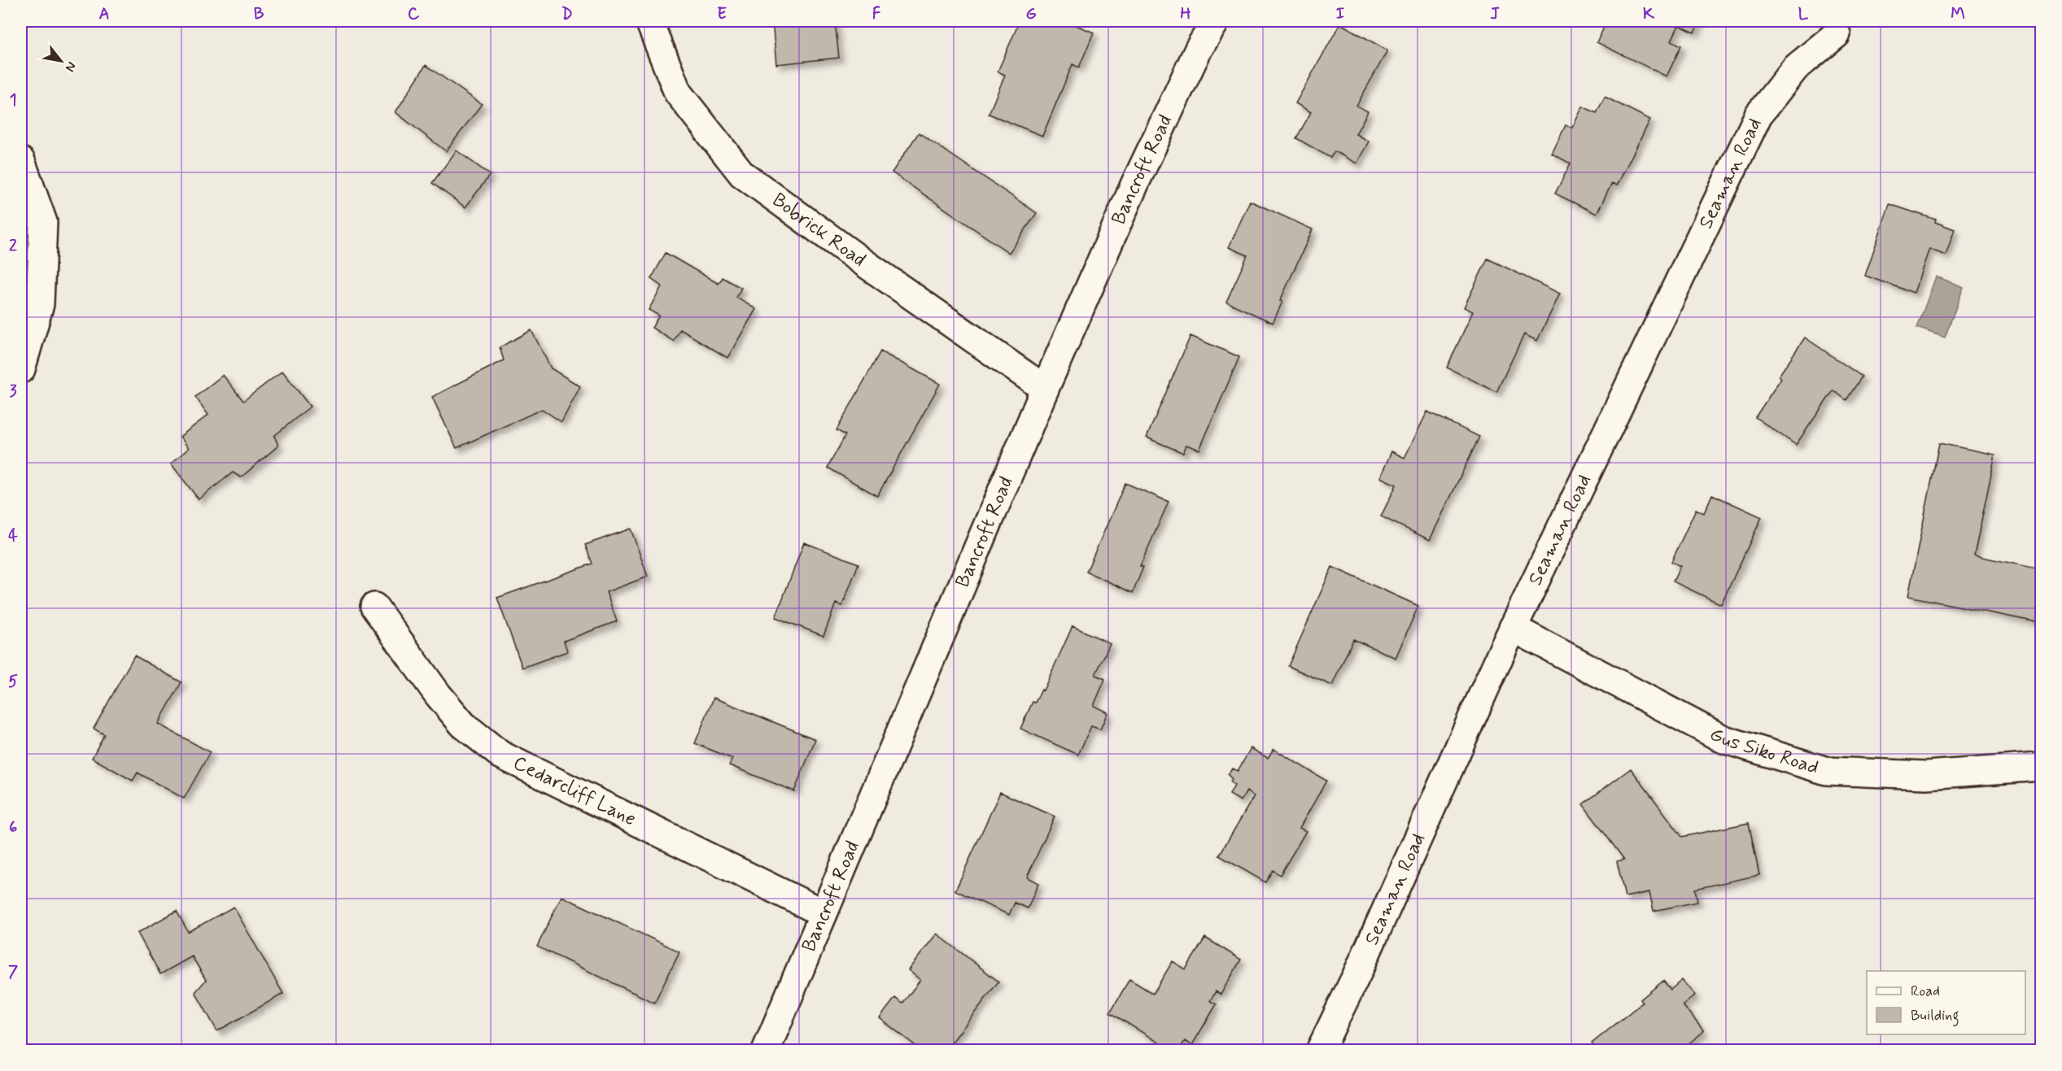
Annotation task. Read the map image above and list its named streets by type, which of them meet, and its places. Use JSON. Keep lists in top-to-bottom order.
{
  "streets": {
    "street": [
      "Bancroft Road",
      "Seaman Road",
      "Bobrick Road",
      "Gus Siko Road",
      "Cedarcliff Lane"
    ]
  },
  "crossings": [
    ["Bancroft Road", "Bobrick Road"],
    ["Bancroft Road", "Cedarcliff Lane"],
    ["Seaman Road", "Gus Siko Road"]
  ],
  "legend": ["Road", "Building"],
  "north": "bottom right",
  "grid": {
    "columns": [
      "A",
      "B",
      "C",
      "D",
      "E",
      "F",
      "G",
      "H",
      "I",
      "J",
      "K",
      "L",
      "M"
    ],
    "rows": [
      "1",
      "2",
      "3",
      "4",
      "5",
      "6",
      "7"
    ]
  }
}
